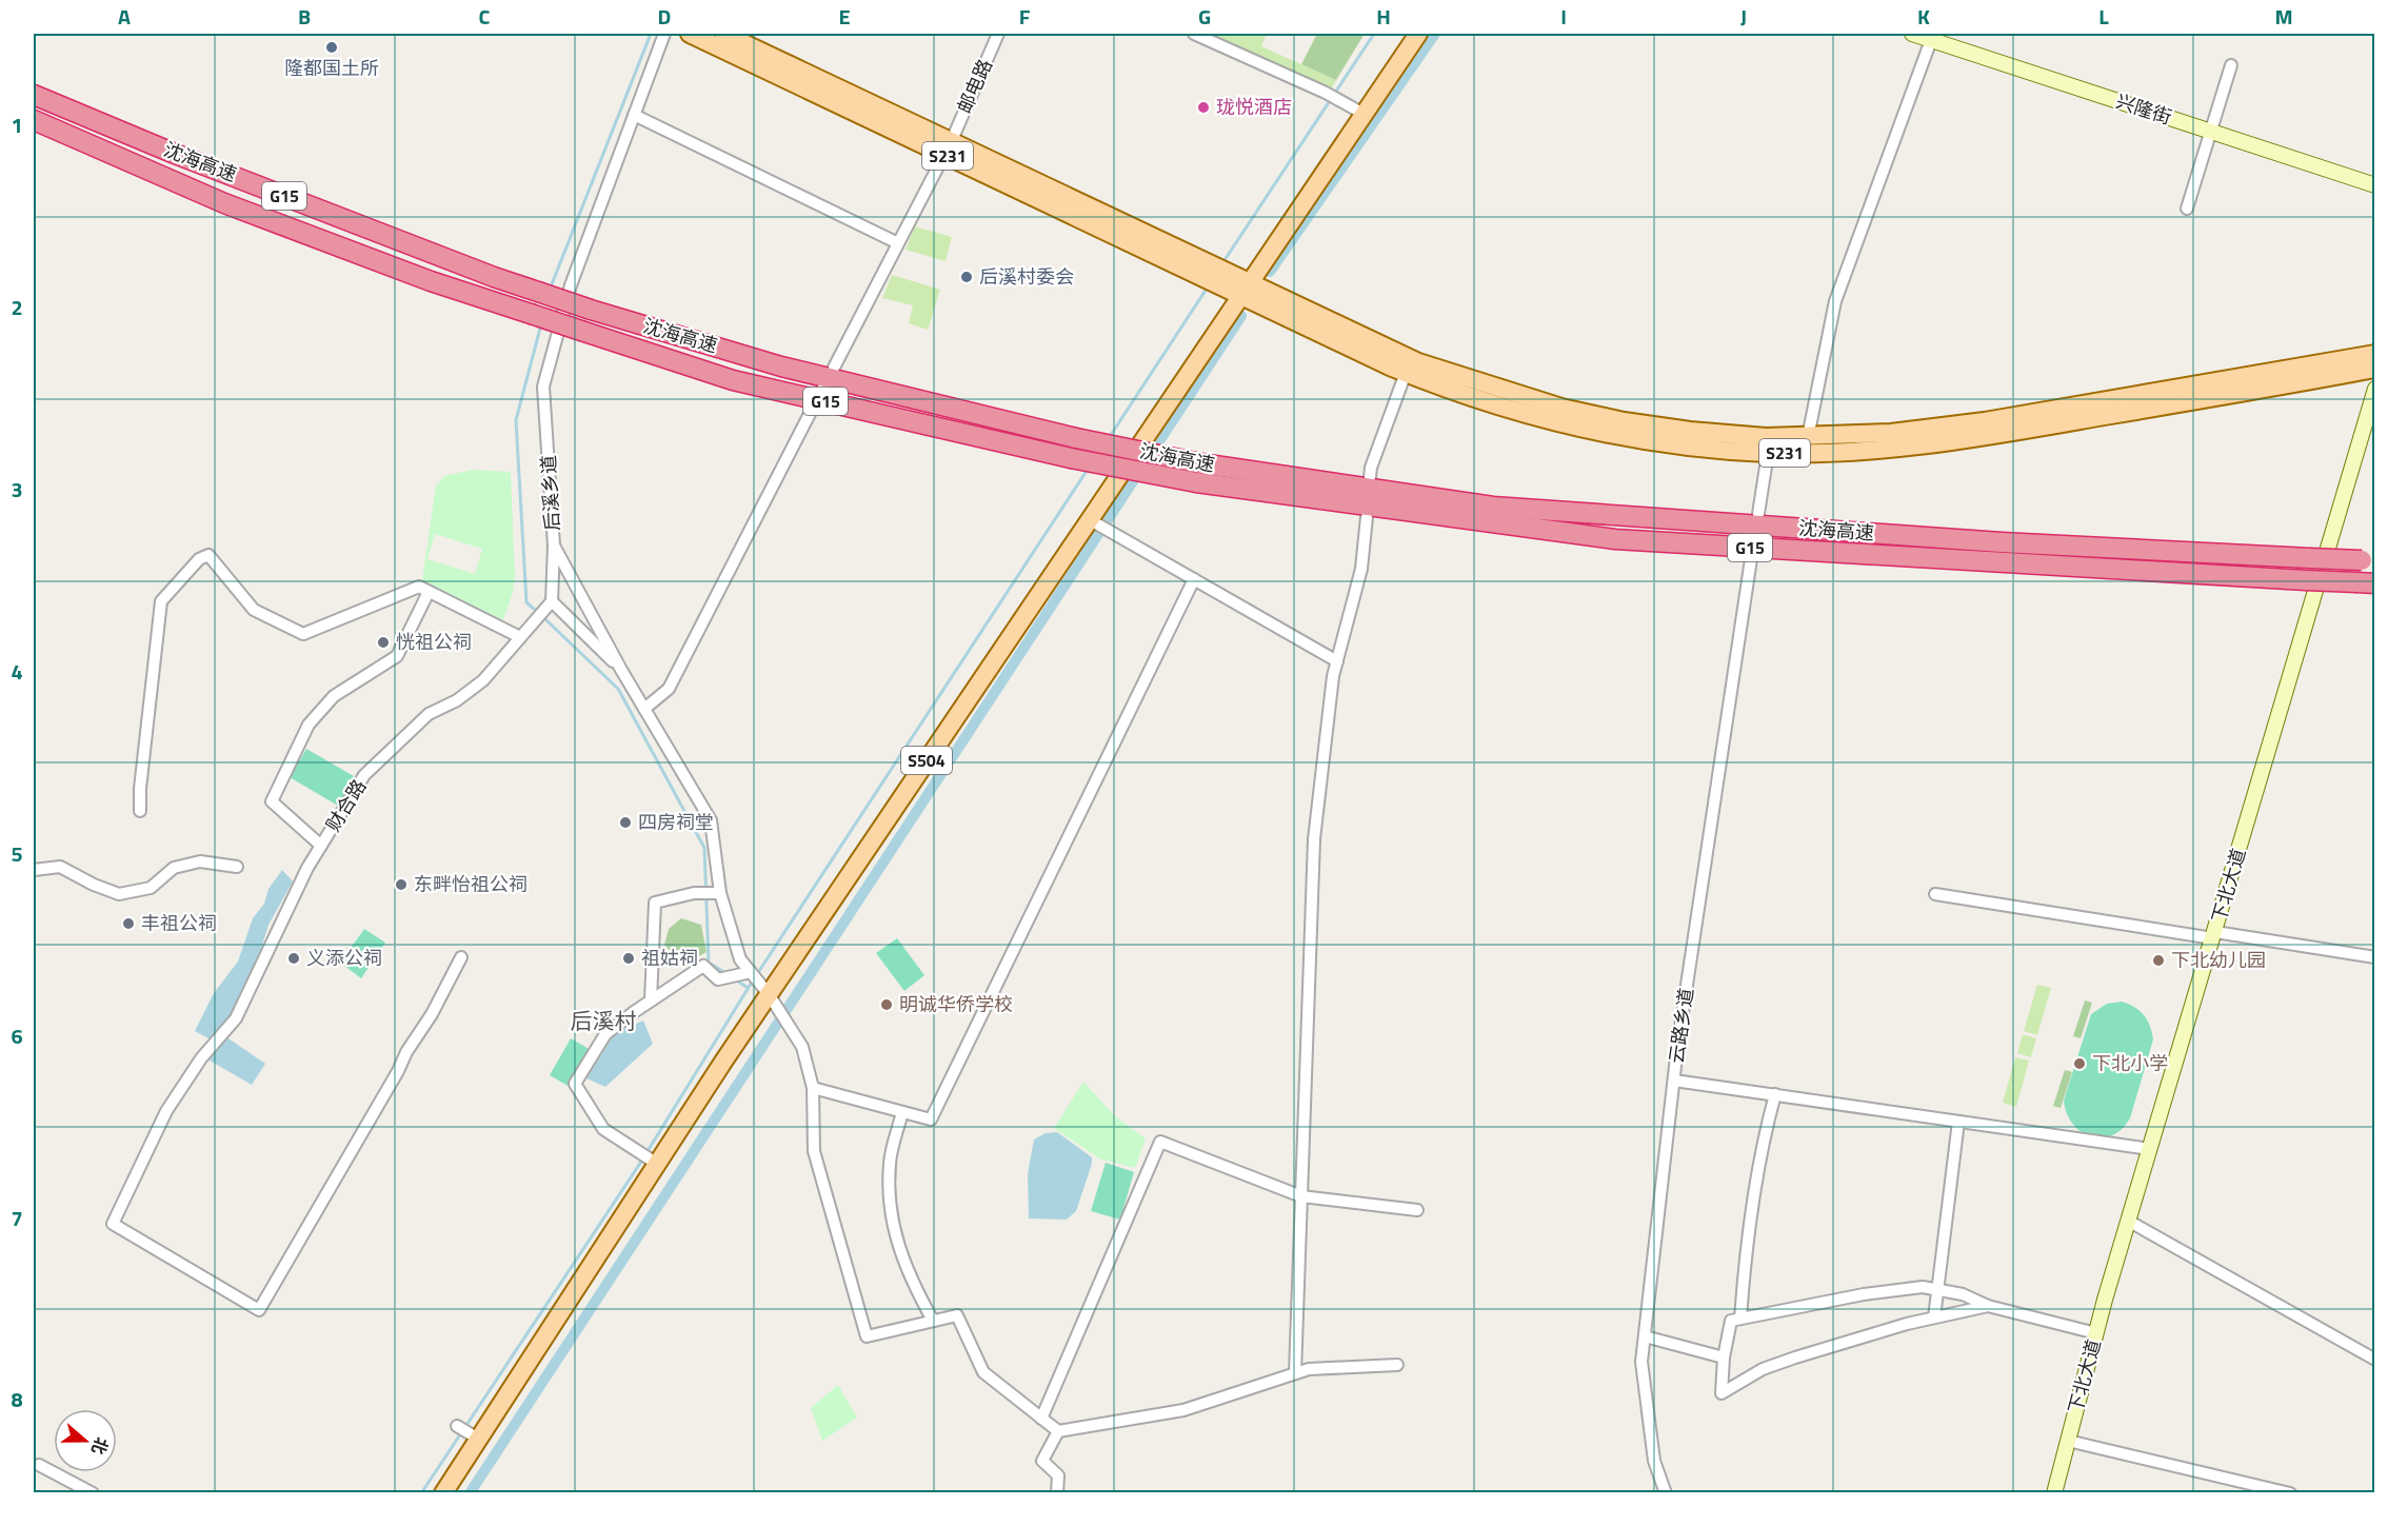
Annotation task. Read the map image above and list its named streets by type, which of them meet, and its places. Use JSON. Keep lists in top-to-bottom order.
{
  "streets": {
    "highway": ["沈海高速", "G15"],
    "main road": ["S231", "S504"],
    "street": [
      "邮电路",
      "兴隆街",
      "后溪乡道",
      "财合路",
      "下北大道",
      "云路乡道"
    ]
  },
  "crossings": [
    ["邮电路", "S231"],
    ["S231", "S504"],
    ["后溪乡道", "S504"]
  ],
  "districts": ["后溪村"],
  "places": [
    "隆都国土所",
    "珑悦酒店",
    "后溪村委会",
    "恍祖公祠",
    "四房祠堂",
    "东畔怡祖公祠",
    "丰祖公祠",
    "义添公祠",
    "祖姑祠",
    "下北幼儿园",
    "明诚华侨学校",
    "下北小学"
  ],
  "north": "right",
  "grid": {
    "columns": [
      "A",
      "B",
      "C",
      "D",
      "E",
      "F",
      "G",
      "H",
      "I",
      "J",
      "K",
      "L",
      "M"
    ],
    "rows": [
      "1",
      "2",
      "3",
      "4",
      "5",
      "6",
      "7",
      "8"
    ]
  }
}
